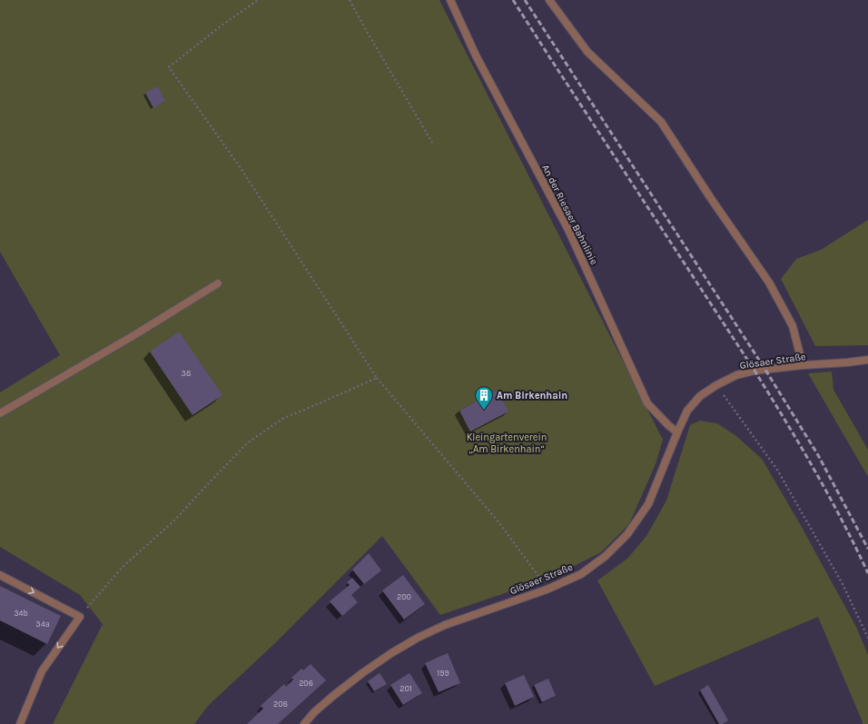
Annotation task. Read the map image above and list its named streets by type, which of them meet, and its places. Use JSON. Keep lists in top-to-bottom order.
{
  "streets": {
    "street": ["An der Riesaer Bahnlinie", "Glösaer Straße"]
  },
  "crossings": [
    ["An der Riesaer Bahnlinie", "Glösaer Straße"]
  ],
  "parks": ["Kleingartenverein „Am Birkenhain“"],
  "places": {
    "building": ["Am Birkenhain"]
  },
  "house_numbers": [
    "38",
    "200",
    "34b",
    "34a",
    "199",
    "206",
    "201",
    "208"
  ]
}
